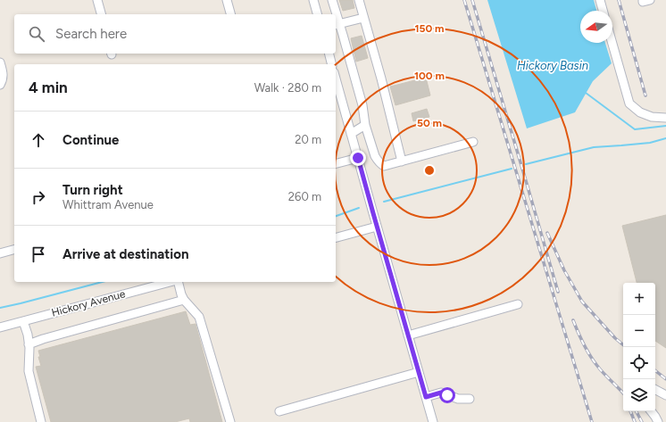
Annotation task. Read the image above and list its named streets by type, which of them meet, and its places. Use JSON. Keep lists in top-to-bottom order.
{
  "streets": {
    "street": ["Hickory Avenue"]
  },
  "water": ["Hickory Basin"],
  "north": "left",
  "page": {
    "search": "Search here",
    "heading": ["4 min", "Walk · 280 m"],
    "list": [
      ["Continue", "20 m"],
      ["Turn right", "Whittram Avenue", "260 m"],
      "Arrive at destination"
    ],
    "map_buttons": ["+", "−"]
  },
  "rings": ["150 m", "100 m", "50 m"]
}
